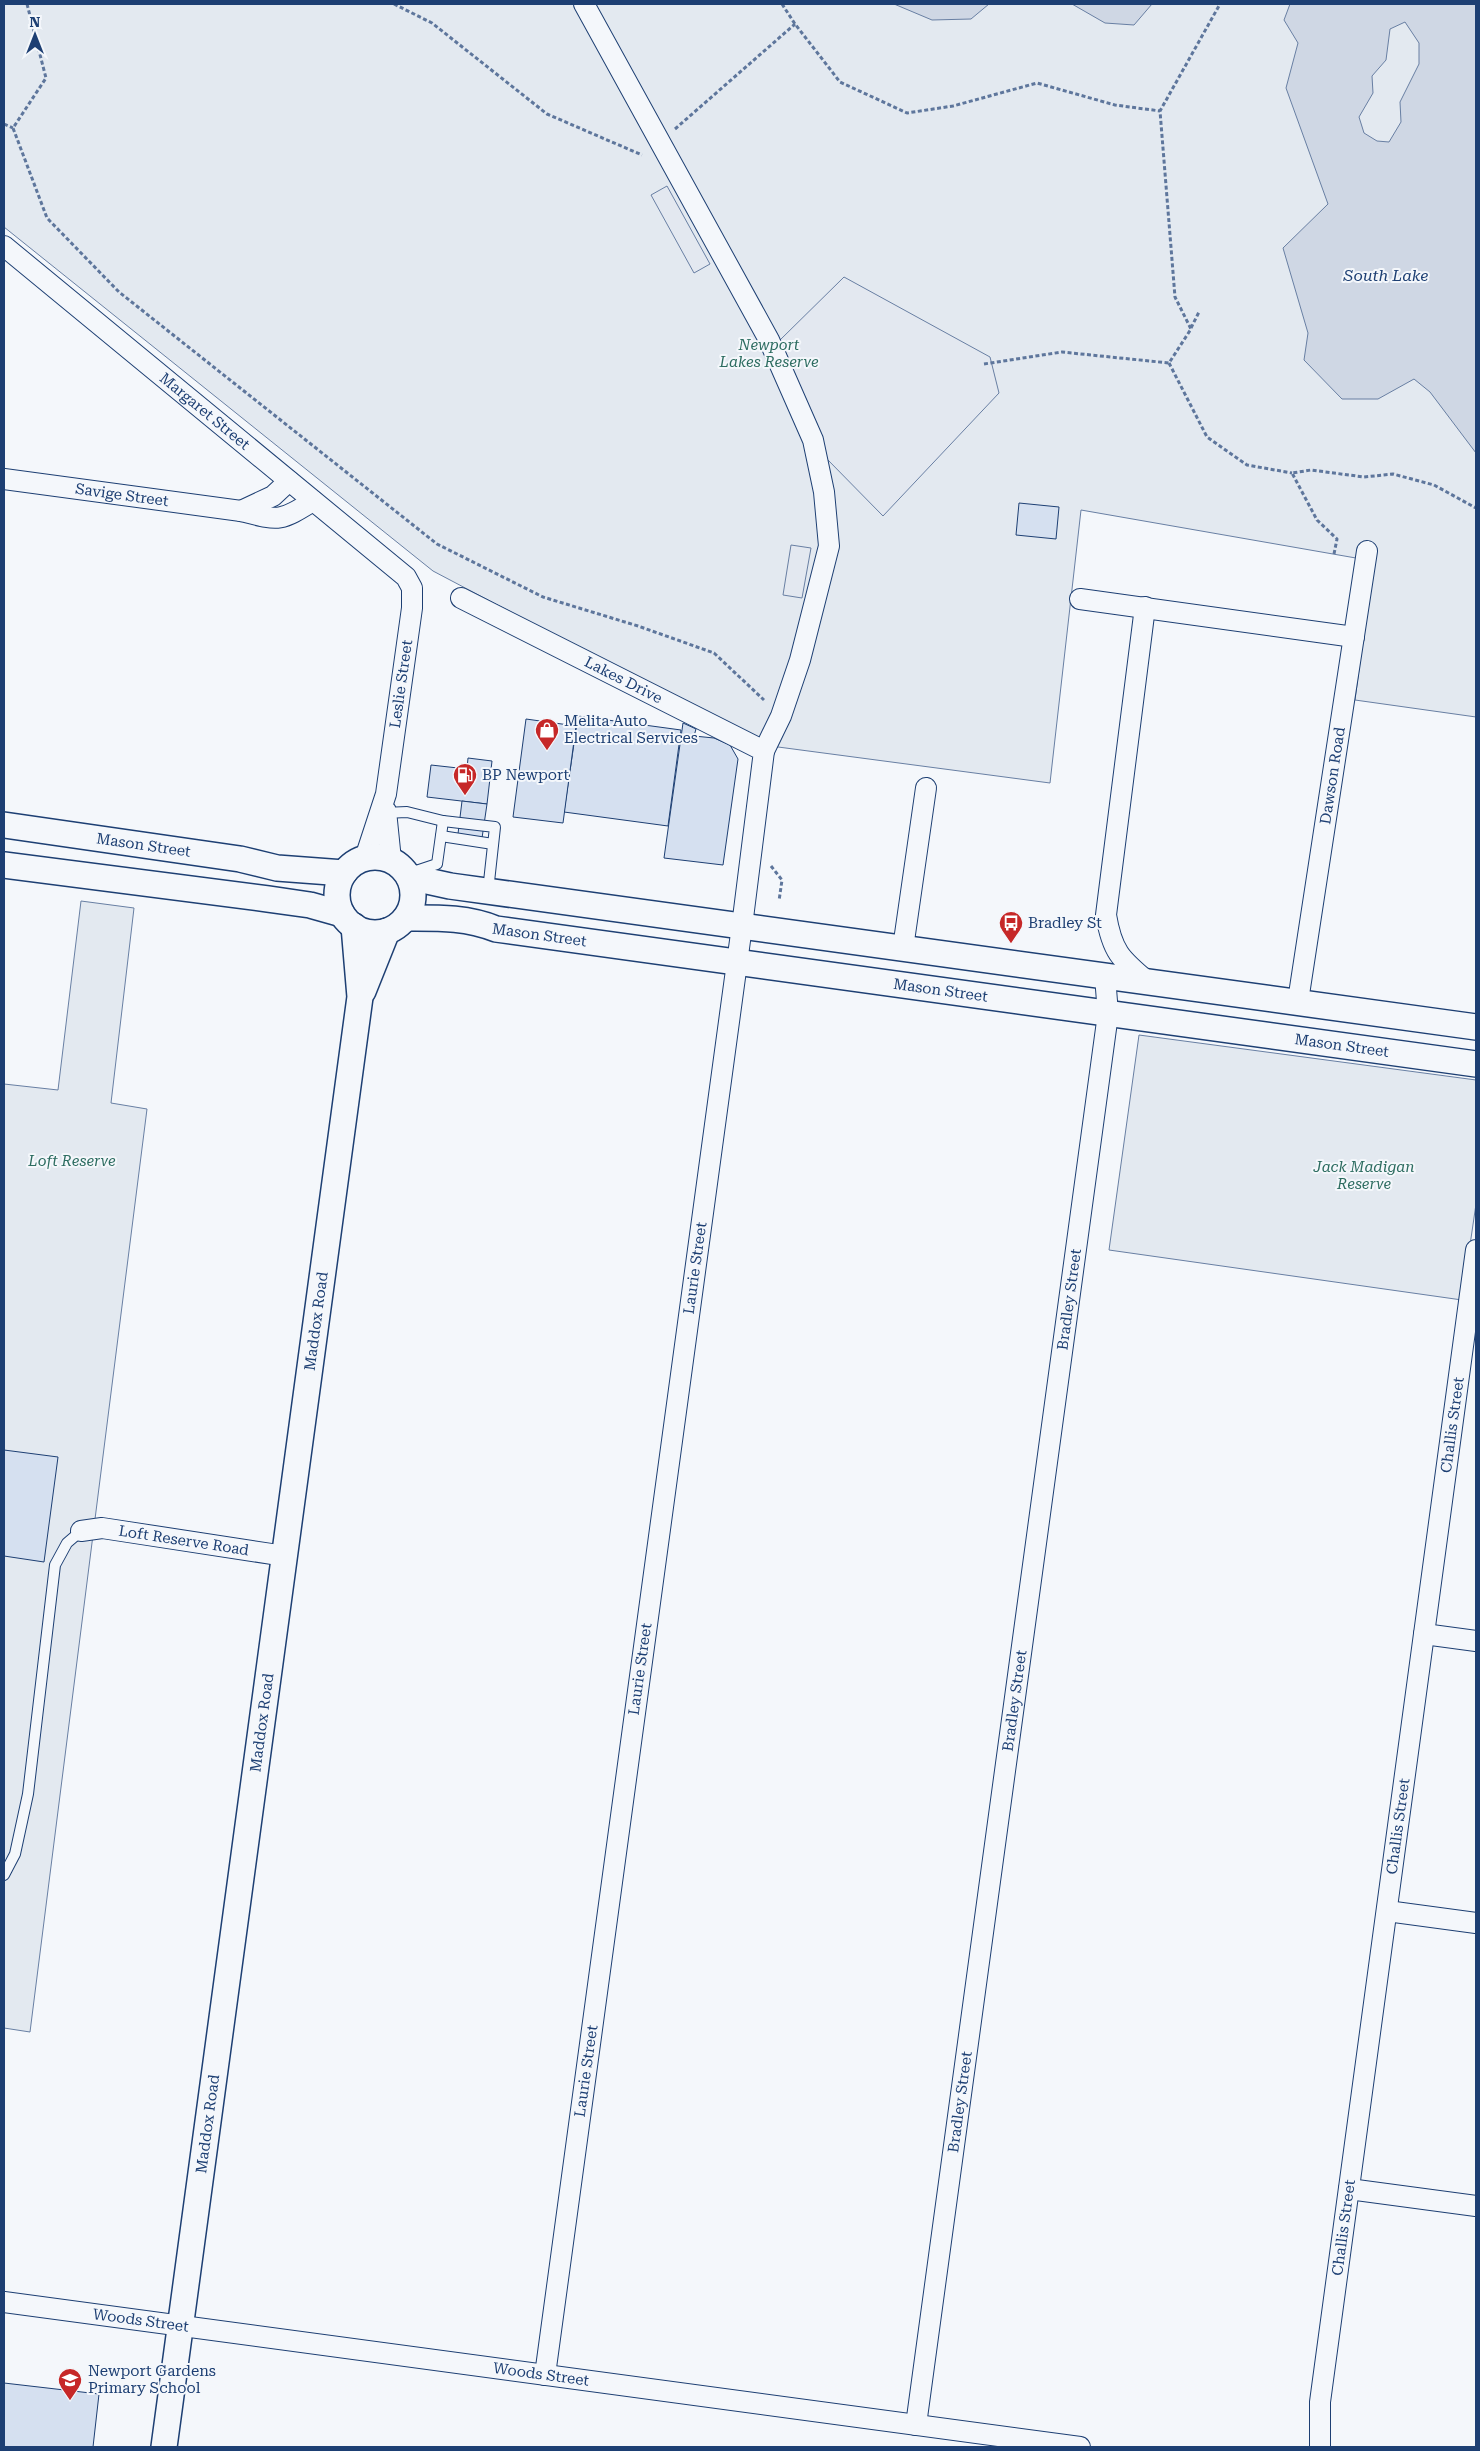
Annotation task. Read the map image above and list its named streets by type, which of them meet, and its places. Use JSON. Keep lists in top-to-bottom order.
{
  "streets": {
    "street": [
      "Margaret Street",
      "Savige Street",
      "Lakes Drive",
      "Leslie Street",
      "Dawson Road",
      "Mason Street",
      "Laurie Street",
      "Bradley Street",
      "Maddox Road",
      "Challis Street",
      "Loft Reserve Road",
      "Woods Street"
    ]
  },
  "crossings": [
    ["Margaret Street", "Savige Street"],
    ["Margaret Street", "Leslie Street"],
    ["Leslie Street", "Mason Street"],
    ["Leslie Street", "Maddox Road"],
    ["Mason Street", "Laurie Street"],
    ["Mason Street", "Bradley Street"],
    ["Mason Street", "Maddox Road"],
    ["Laurie Street", "Woods Street"],
    ["Bradley Street", "Woods Street"],
    ["Maddox Road", "Loft Reserve Road"],
    ["Maddox Road", "Woods Street"]
  ],
  "water": ["South Lake"],
  "parks": ["Newport Lakes Reserve", "Loft Reserve", "Jack Madigan Reserve"],
  "places": {
    "shop": ["Melita Auto Electrical Services"],
    "fuel station": ["BP Newport"],
    "bus stop": ["Bradley St"],
    "school or university": ["Newport Gardens Primary School"]
  },
  "north": "top"
}
